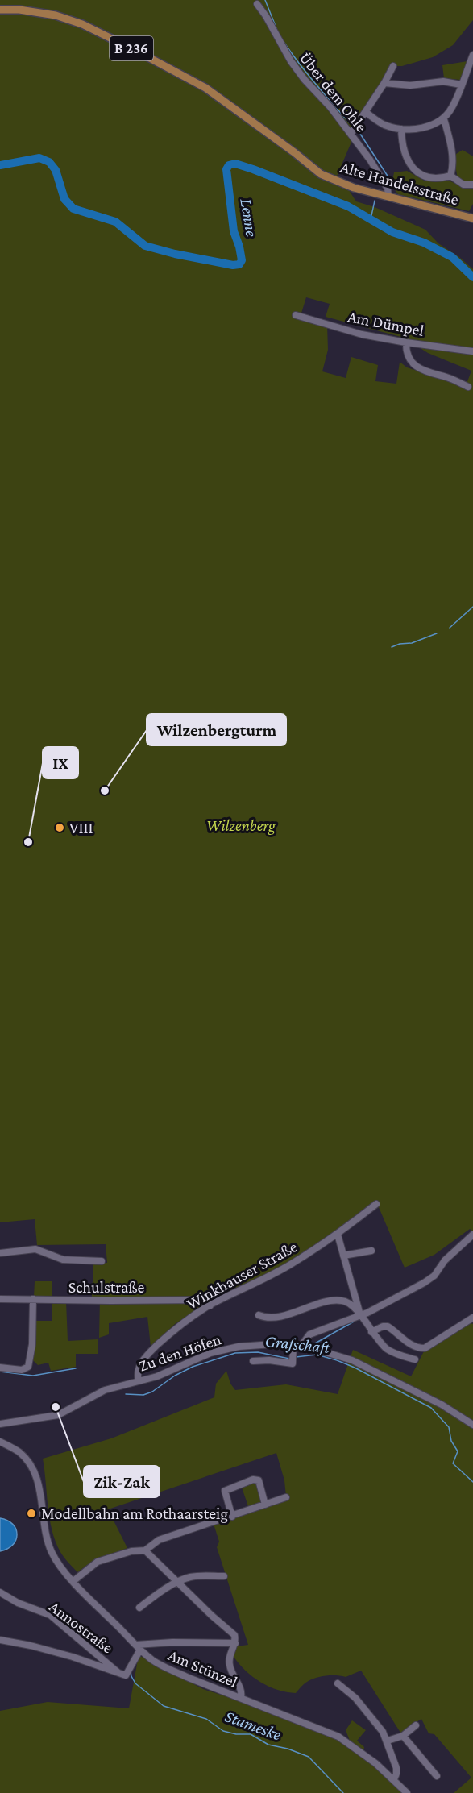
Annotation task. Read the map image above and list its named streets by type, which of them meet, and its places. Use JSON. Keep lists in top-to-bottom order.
{
  "streets": {
    "main road": ["B 236", "Alte Handelsstraße"],
    "street": [
      "Über dem Ohle",
      "Am Dümpel",
      "Winkhauser Straße",
      "Schulstraße",
      "Zu den Höfen",
      "Annostraße",
      "Am Stünzel"
    ]
  },
  "crossings": [
    ["Über dem Ohle", "Alte Handelsstraße"],
    ["Winkhauser Straße", "Schulstraße"],
    ["Winkhauser Straße", "Zu den Höfen"]
  ],
  "water": ["Lenne", "Grafschaft", "Stameske"],
  "parks": ["Wilzenberg"],
  "places": [
    "Wilzenbergturm",
    "VIII",
    "IX",
    "Zik-Zak",
    "Modellbahn am Rothaarsteig"
  ]
}
